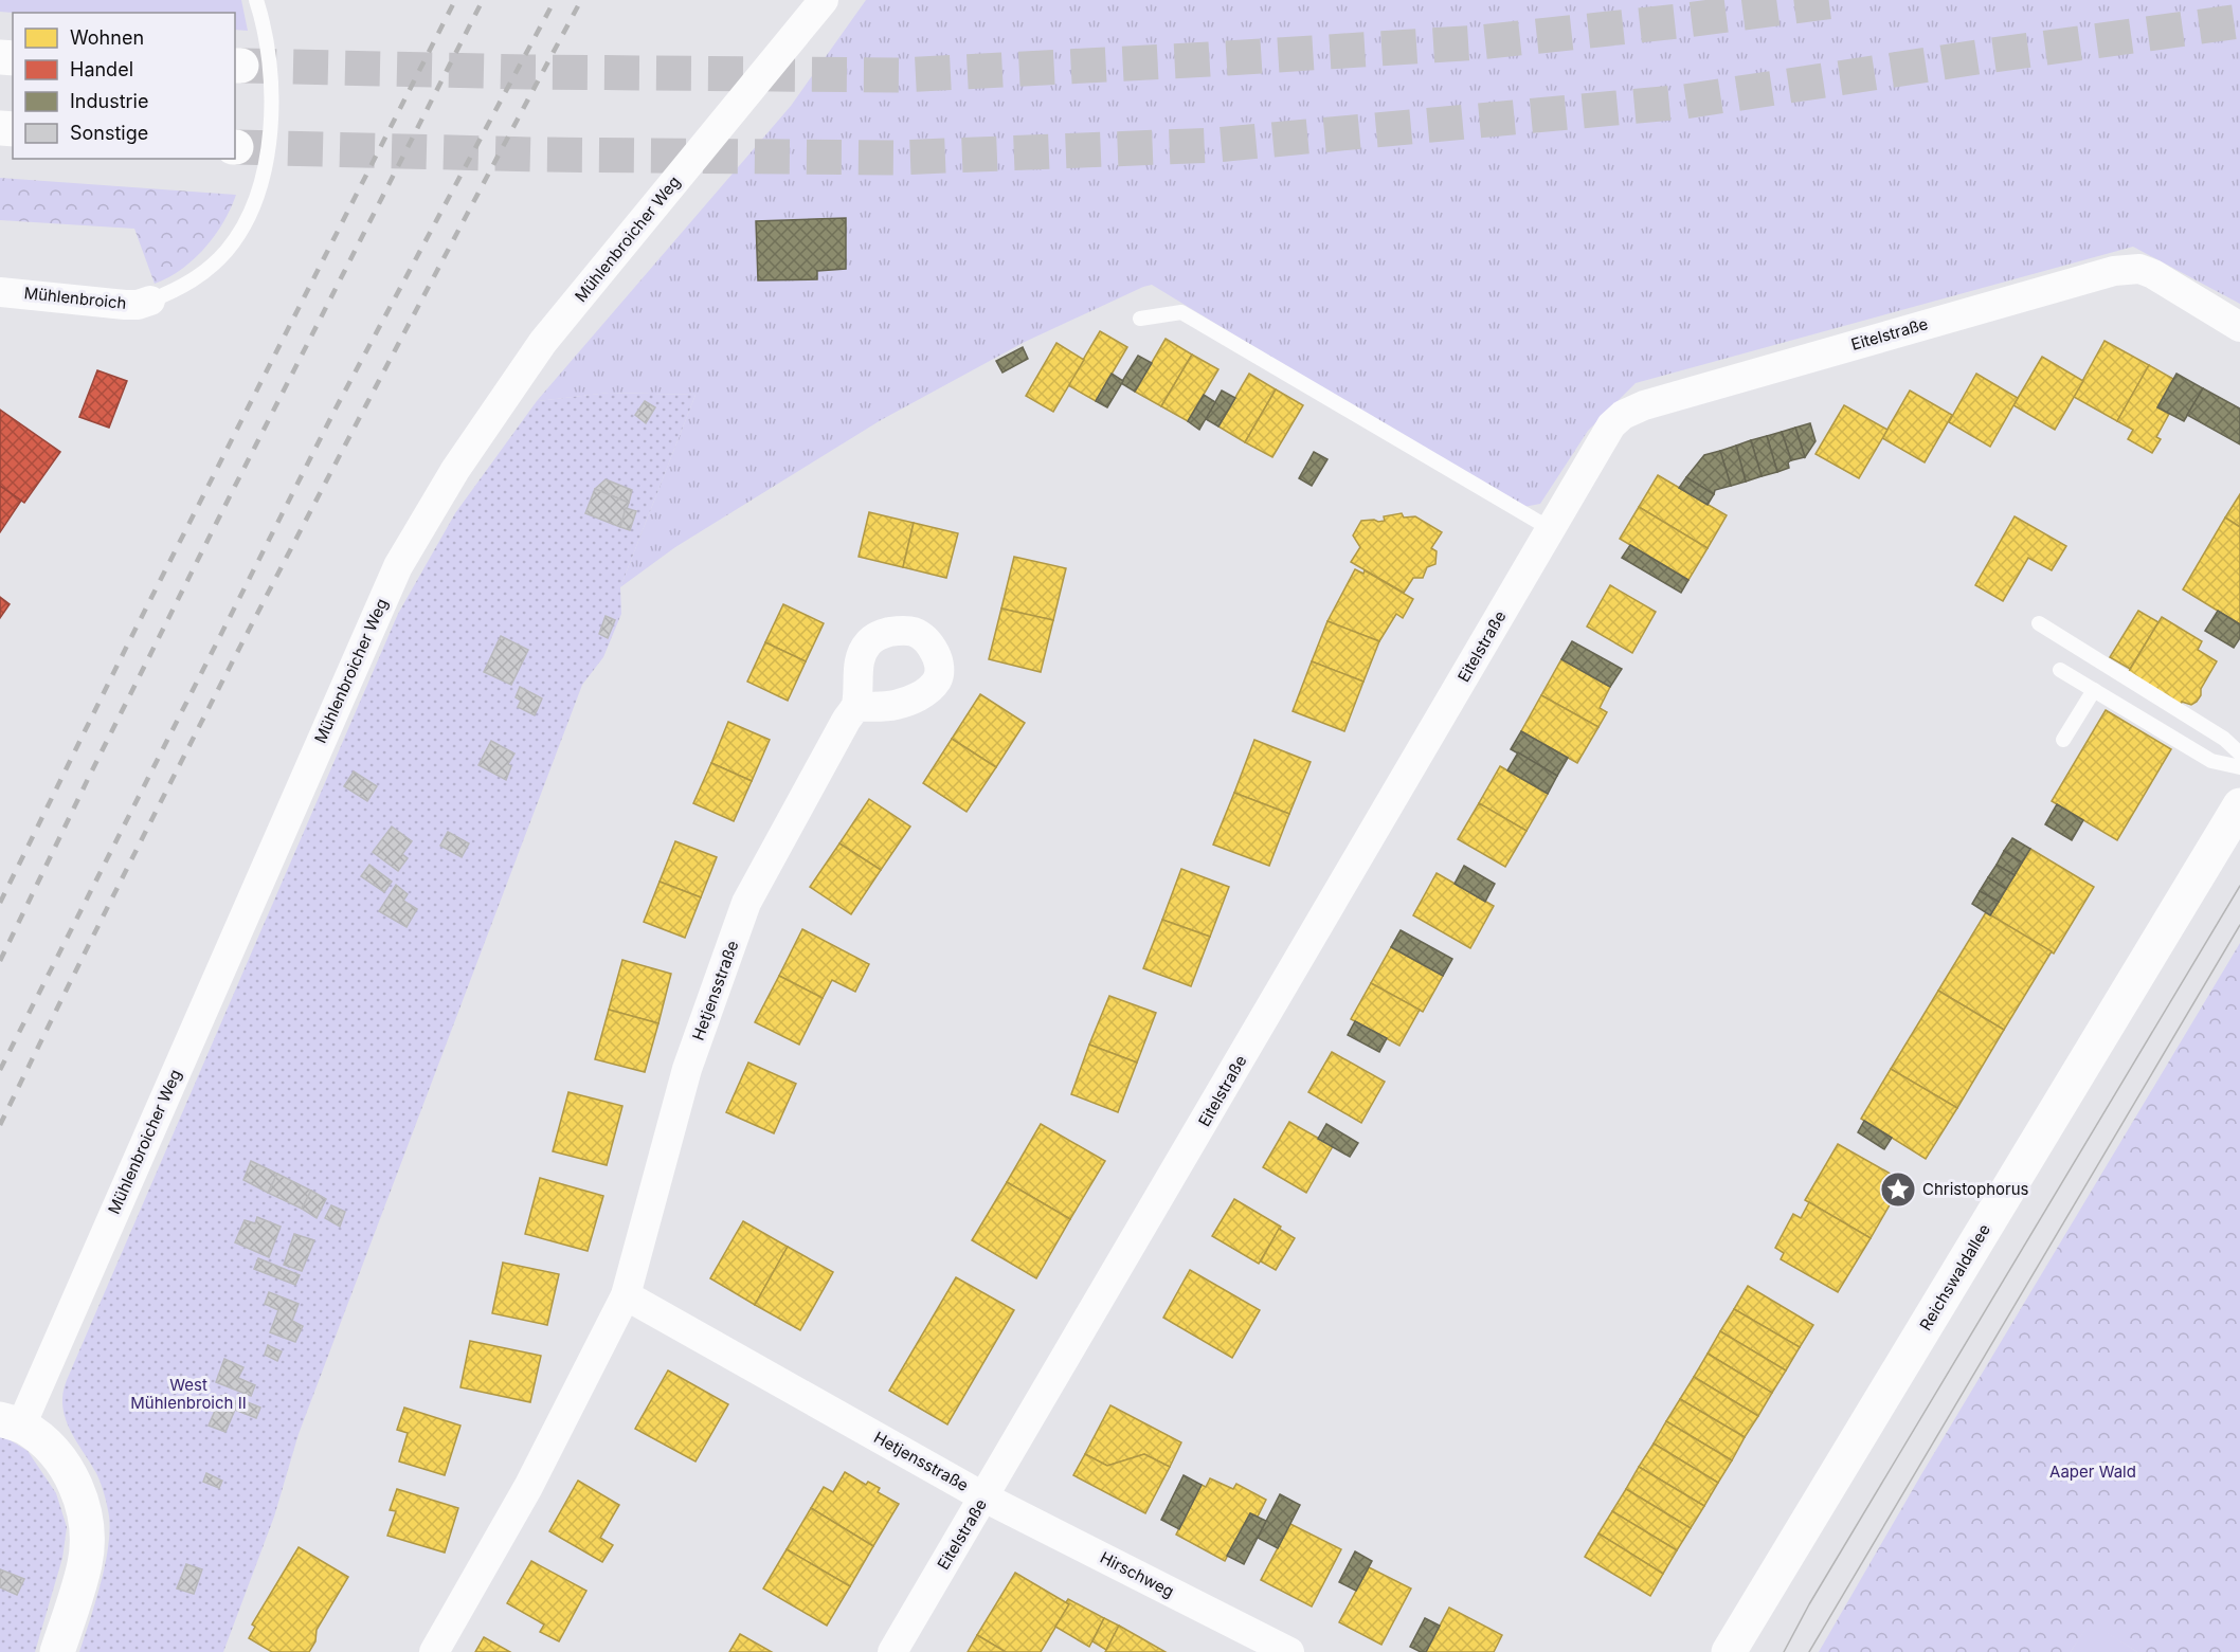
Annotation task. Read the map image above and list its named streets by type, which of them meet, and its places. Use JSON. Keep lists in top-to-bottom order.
{
  "streets": {
    "main road": ["Reichswaldallee"],
    "street": [
      "Mühlenbroicher Weg",
      "Mühlenbroich",
      "Eitelstraße",
      "Hetjensstraße",
      "Hirschweg"
    ]
  },
  "crossings": [
    ["Eitelstraße", "Hetjensstraße"],
    ["Eitelstraße", "Hirschweg"],
    ["Hetjensstraße", "Hirschweg"]
  ],
  "parks": ["West Mühlenbroich II", "Aaper Wald"],
  "places": {
    "place": ["Christophorus"]
  },
  "legend": [
    "Wohnen",
    "Handel",
    "Industrie",
    "Sonstige"
  ]
}
